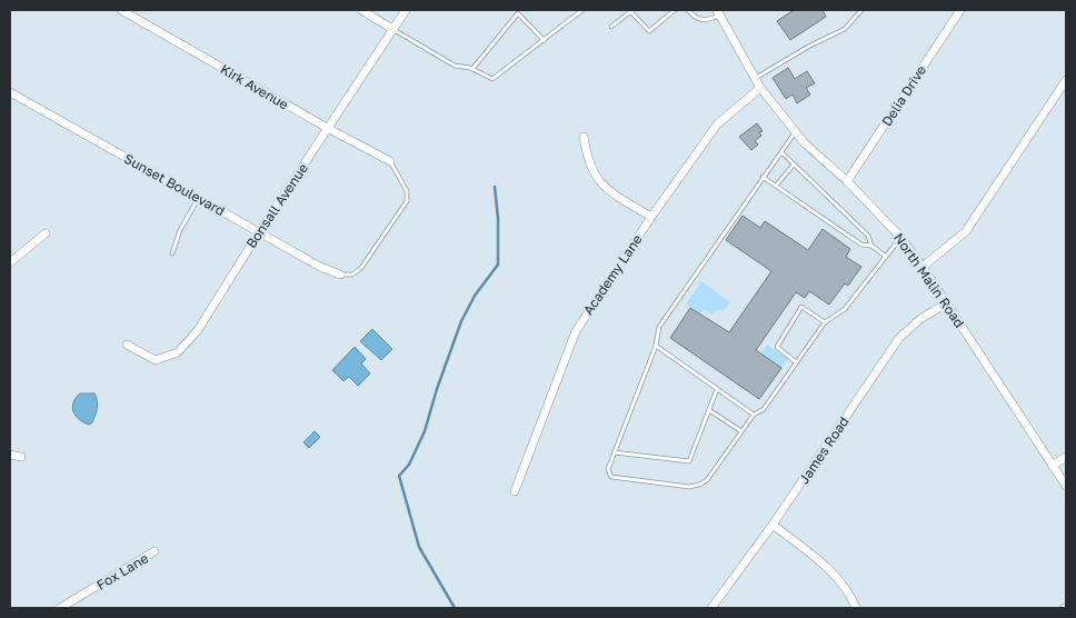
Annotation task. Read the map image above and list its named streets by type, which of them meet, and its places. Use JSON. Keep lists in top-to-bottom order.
{
  "streets": {
    "street": [
      "Kirk Avenue",
      "Delia Drive",
      "Sunset Boulevard",
      "Bonsall Avenue",
      "Academy Lane",
      "North Malin Road",
      "James Road",
      "Fox Lane"
    ]
  },
  "crossings": [
    ["Kirk Avenue", "Bonsall Avenue"],
    ["Delia Drive", "North Malin Road"],
    ["Sunset Boulevard", "Bonsall Avenue"],
    ["Academy Lane", "North Malin Road"],
    ["North Malin Road", "James Road"]
  ]
}
